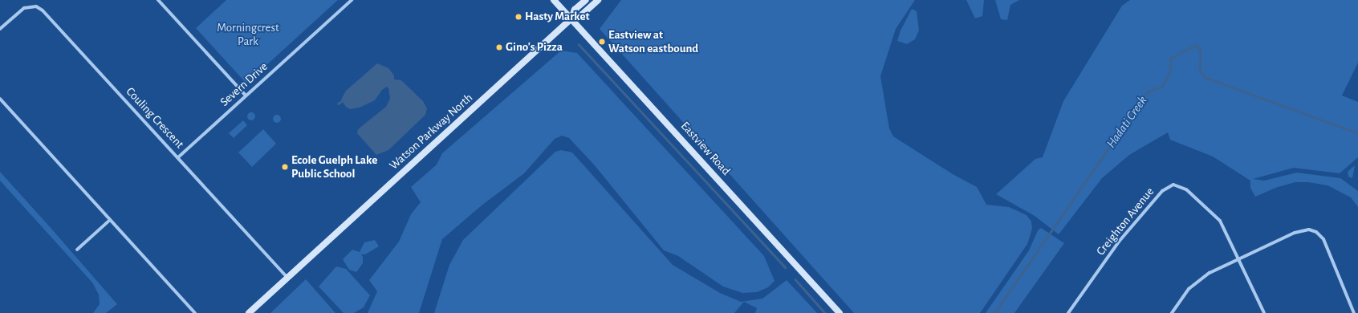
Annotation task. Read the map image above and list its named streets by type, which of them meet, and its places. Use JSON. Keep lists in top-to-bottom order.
{
  "streets": {
    "main road": ["Watson Parkway North", "Eastview Road"],
    "street": ["Severn Drive", "Couling Crescent", "Creighton Avenue"]
  },
  "crossings": [
    ["Severn Drive", "Couling Crescent"],
    ["Couling Crescent", "Watson Parkway North"],
    ["Watson Parkway North", "Eastview Road"]
  ],
  "water": ["Hadati Creek"],
  "parks": ["Morningcrest Park"],
  "places": [
    "Hasty Market",
    "Eastview at Watson eastbound",
    "Gino's Pizza",
    "Ecole Guelph Lake Public School"
  ]
}
